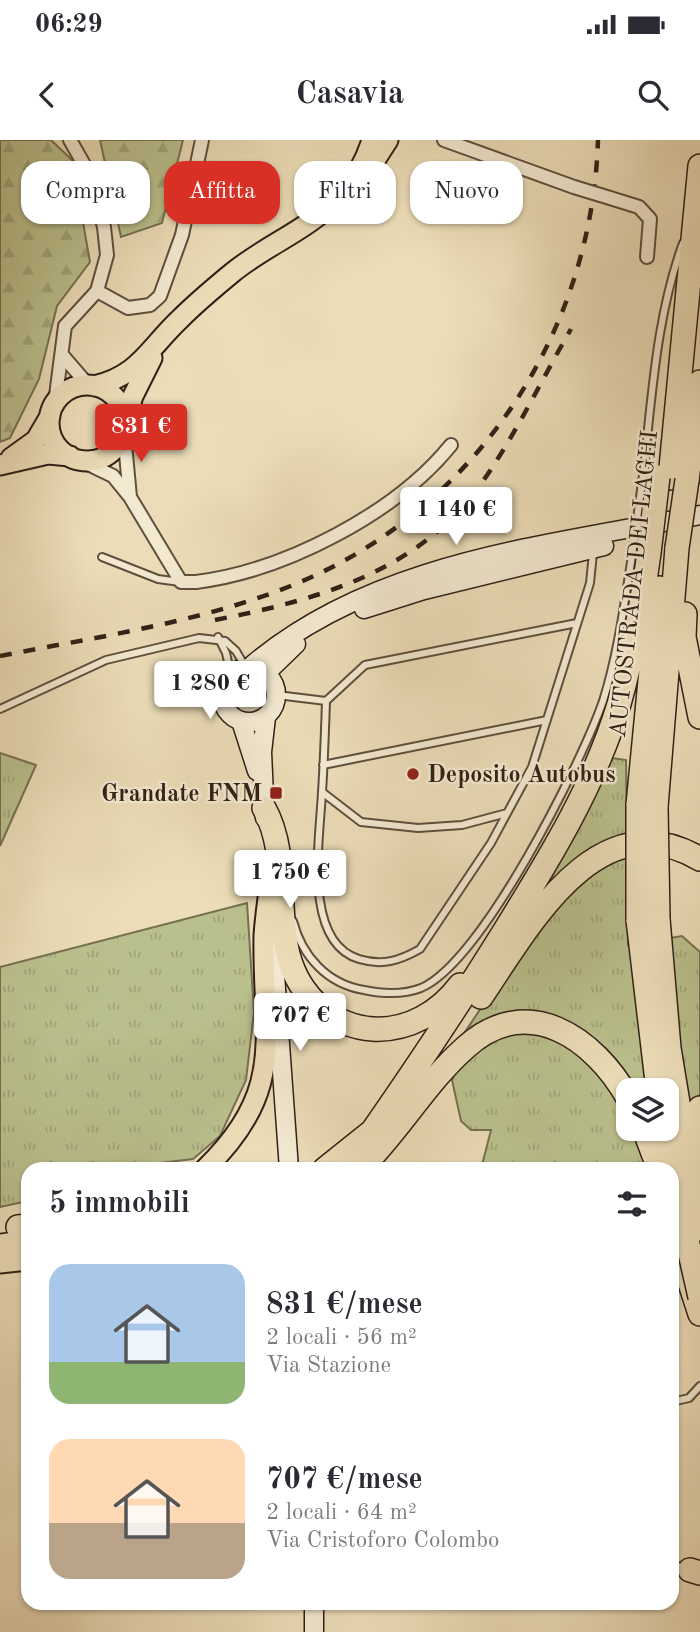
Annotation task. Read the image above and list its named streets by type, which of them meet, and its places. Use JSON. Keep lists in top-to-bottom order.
{
  "streets": {
    "highway": ["AUTOSTRADA DEI LAGHI"]
  },
  "places": {
    "other": ["Deposito Autobus"],
    "transit": ["Grandate FNM"]
  },
  "page": {
    "status": "06:29",
    "header": "Casavia",
    "chip": [
      "Compra",
      "Affitta",
      "Filtri",
      "Nuovo"
    ],
    "price": [
      "831 €",
      "1 140 €",
      "1 280 €",
      "1 750 €",
      "707 €"
    ],
    "heading": "5 immobili",
    "list": [
      {
        "name": "831 €/mese",
        "note": "2 locali · 56 m² · Via Stazione"
      },
      {
        "name": "707 €/mese",
        "note": "2 locali · 64 m² · Via Cristoforo Colombo"
      }
    ]
  }
}
